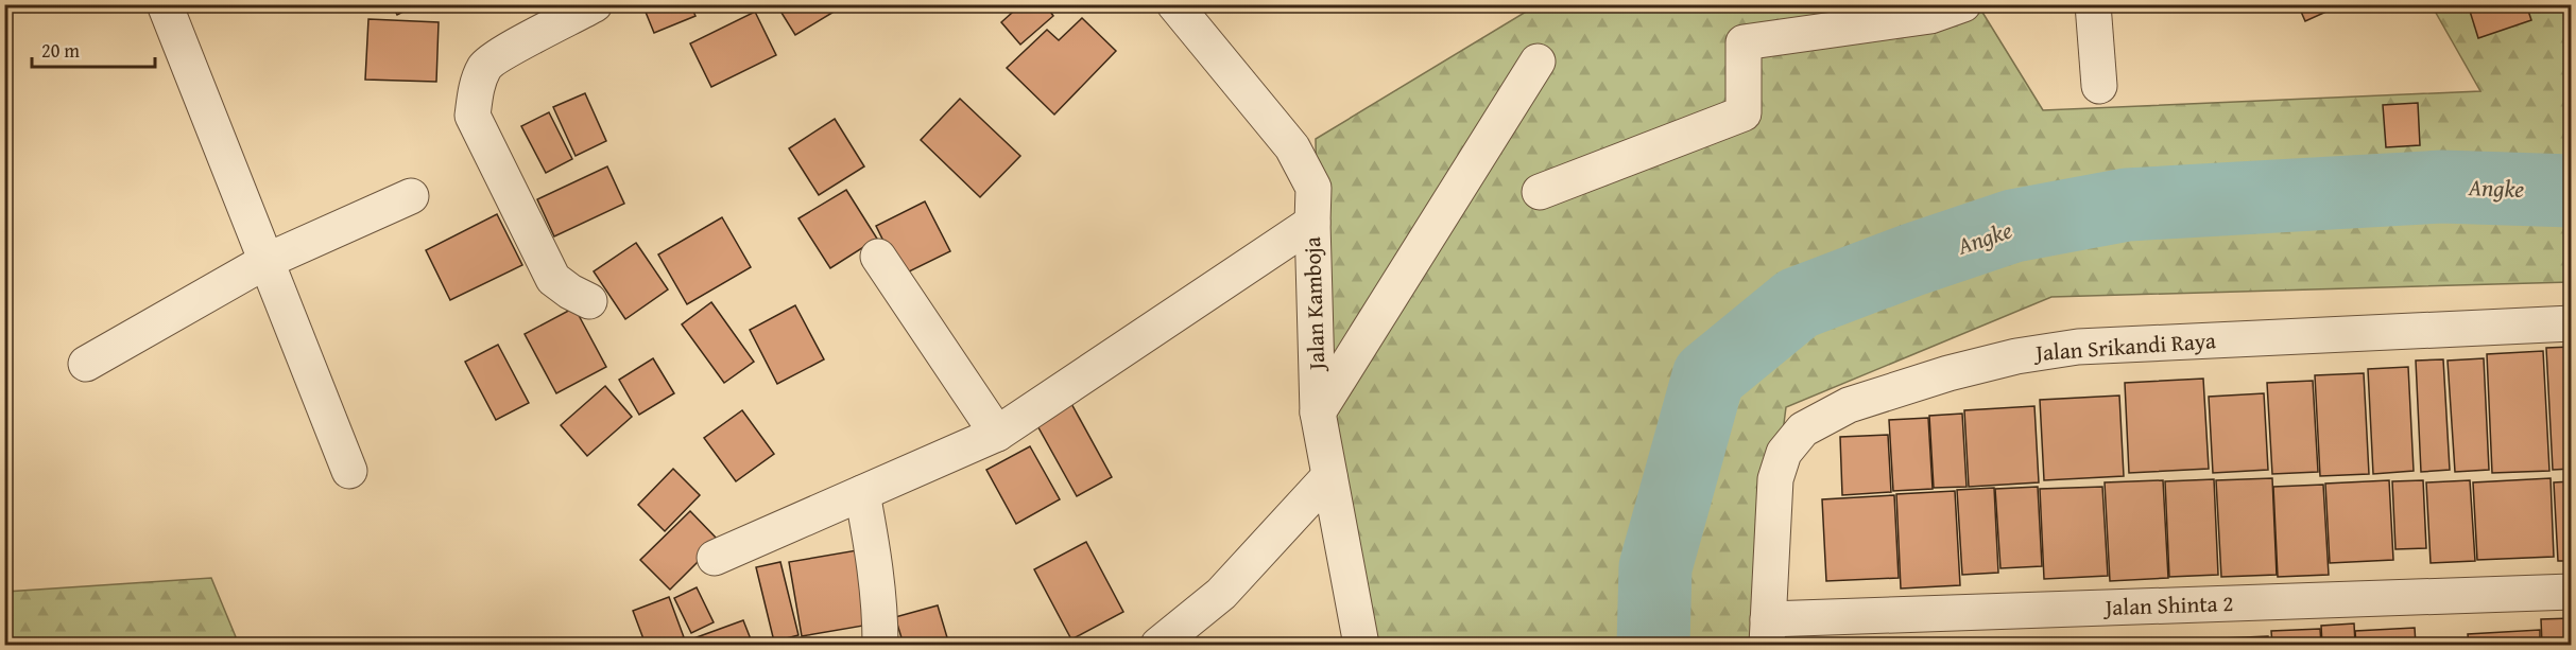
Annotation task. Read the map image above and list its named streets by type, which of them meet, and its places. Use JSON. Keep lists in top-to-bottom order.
{
  "streets": {
    "street": ["Jalan Kamboja", "Jalan Srikandi Raya", "Jalan Shinta 2"]
  },
  "crossings": [
    ["Jalan Srikandi Raya", "Jalan Shinta 2"]
  ],
  "water": ["Angke"],
  "scale_bar": "20 m"
}
